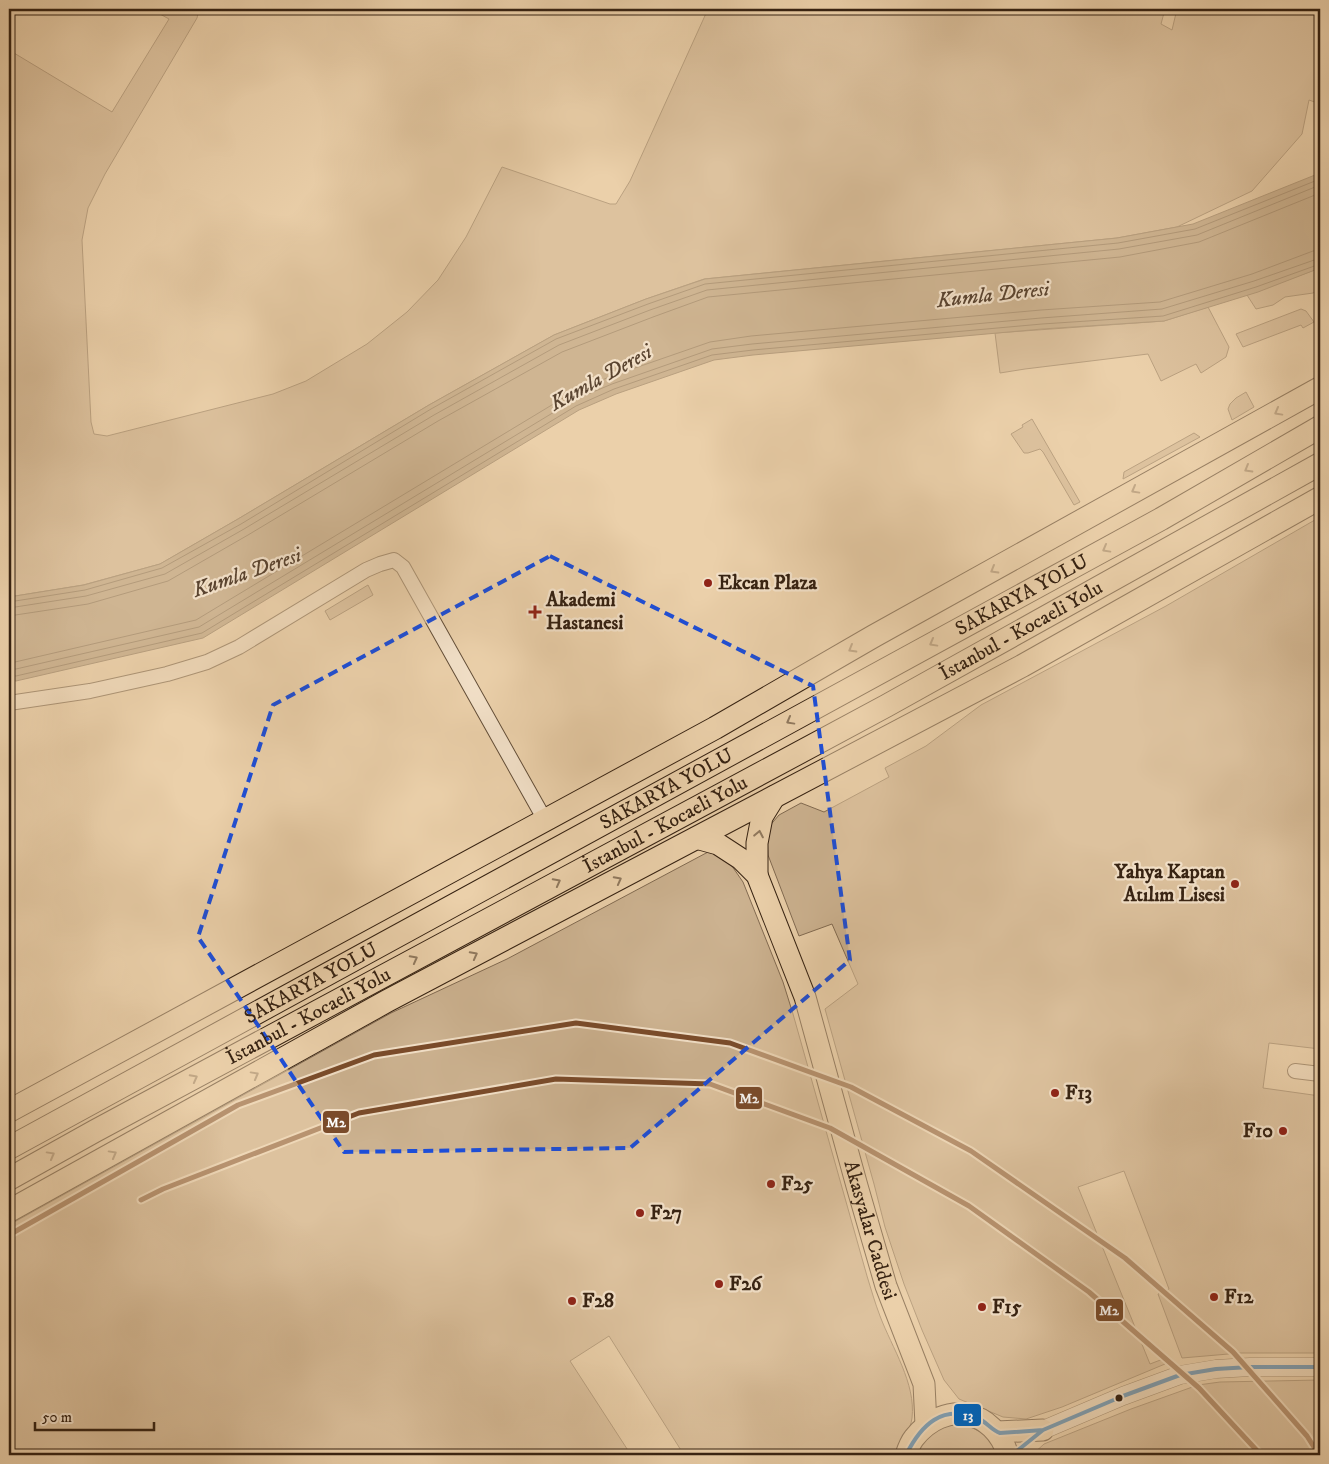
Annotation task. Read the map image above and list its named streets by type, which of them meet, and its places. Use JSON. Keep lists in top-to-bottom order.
{
  "streets": {
    "highway": ["SAKARYA YOLU", "İstanbul - Kocaeli Yolu"],
    "main road": ["Akasyalar Caddesi"]
  },
  "water": ["Kumla Deresi"],
  "places": {
    "other": [
      "Ekcan Plaza",
      "Yahya Kaptan Atılım Lisesi",
      "F13",
      "F10",
      "F25",
      "F27",
      "F26",
      "F12",
      "F28",
      "F15"
    ],
    "health": ["Akademi Hastanesi"]
  },
  "lines": ["transit line M2", "transit line 13"],
  "scale_bar": "50 m"
}
